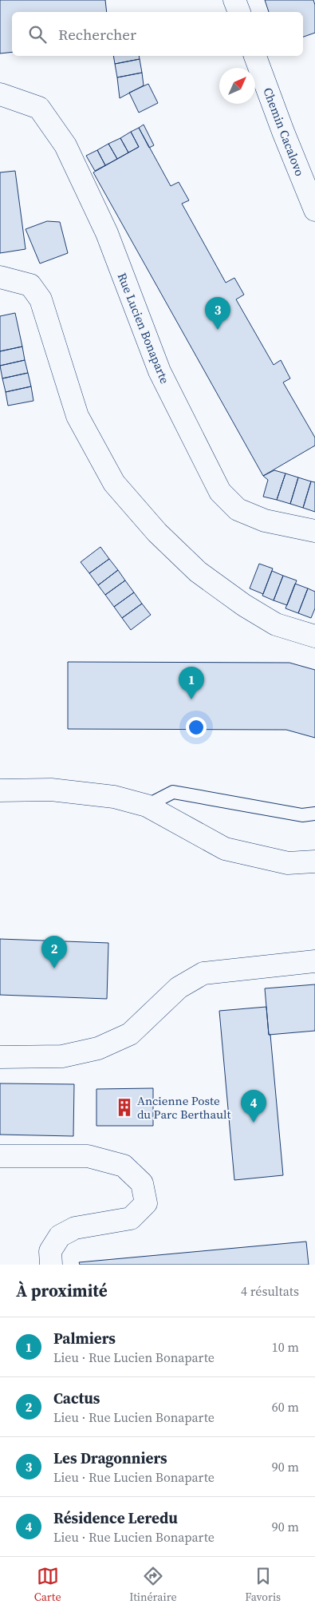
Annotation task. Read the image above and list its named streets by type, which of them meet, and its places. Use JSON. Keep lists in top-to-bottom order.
{
  "streets": {
    "street": ["Chemin Cacalovo", "Rue Lucien Bonaparte"]
  },
  "places": {
    "building": ["Ancienne Poste du Parc Berthault"]
  },
  "north": "top right",
  "page": {
    "search": "Rechercher",
    "pins": [
      "3",
      "1",
      "2",
      "4"
    ],
    "heading": ["À proximité", "4 résultats"],
    "list": [
      {
        "mark": "1",
        "name": "Palmiers",
        "note": "Lieu · Rue Lucien Bonaparte",
        "value": "10 m"
      },
      {
        "mark": "2",
        "name": "Cactus",
        "note": "Lieu · Rue Lucien Bonaparte",
        "value": "60 m"
      },
      {
        "mark": "3",
        "name": "Les Dragonniers",
        "note": "Lieu · Rue Lucien Bonaparte",
        "value": "90 m"
      },
      {
        "mark": "4",
        "name": "Résidence Leredu",
        "note": "Lieu · Rue Lucien Bonaparte",
        "value": "90 m"
      }
    ],
    "nav": ["Carte", "Itinéraire", "Favoris"]
  }
}
